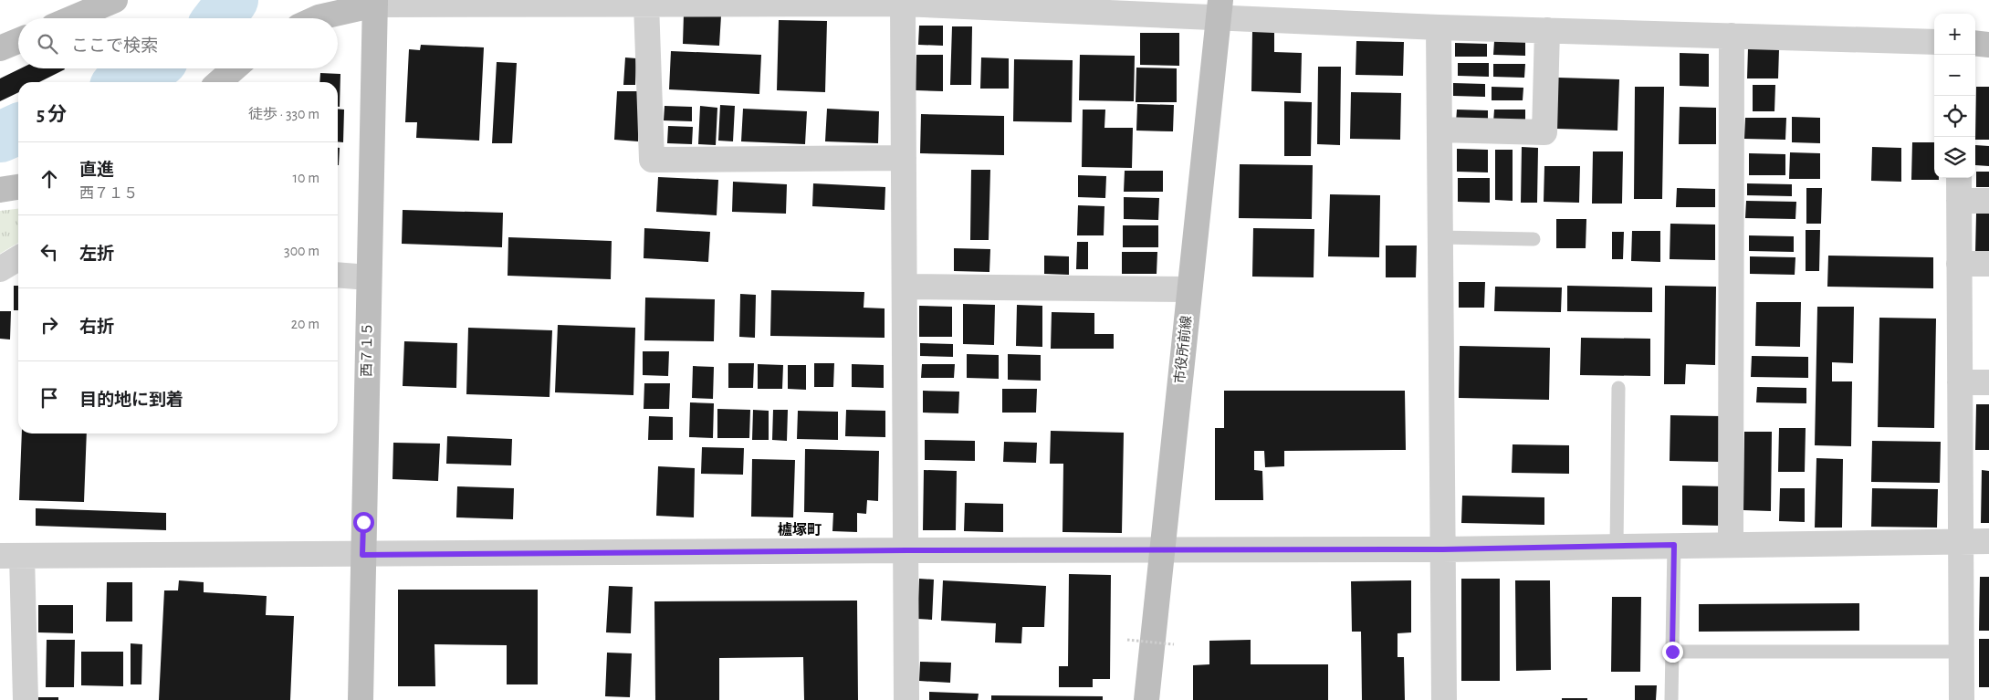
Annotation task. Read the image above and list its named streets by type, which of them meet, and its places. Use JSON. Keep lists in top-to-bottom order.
{
  "streets": {
    "street": ["西７１５", "市役所前線"]
  },
  "districts": ["櫨塚町"],
  "page": {
    "map_buttons": ["+", "−"],
    "search": "ここで検索",
    "heading": ["5 分", "徒歩 · 330 m"],
    "list": [
      ["直進", "西７１５", "10 m"],
      ["左折", "300 m"],
      ["右折", "20 m"],
      "目的地に到着"
    ]
  }
}
